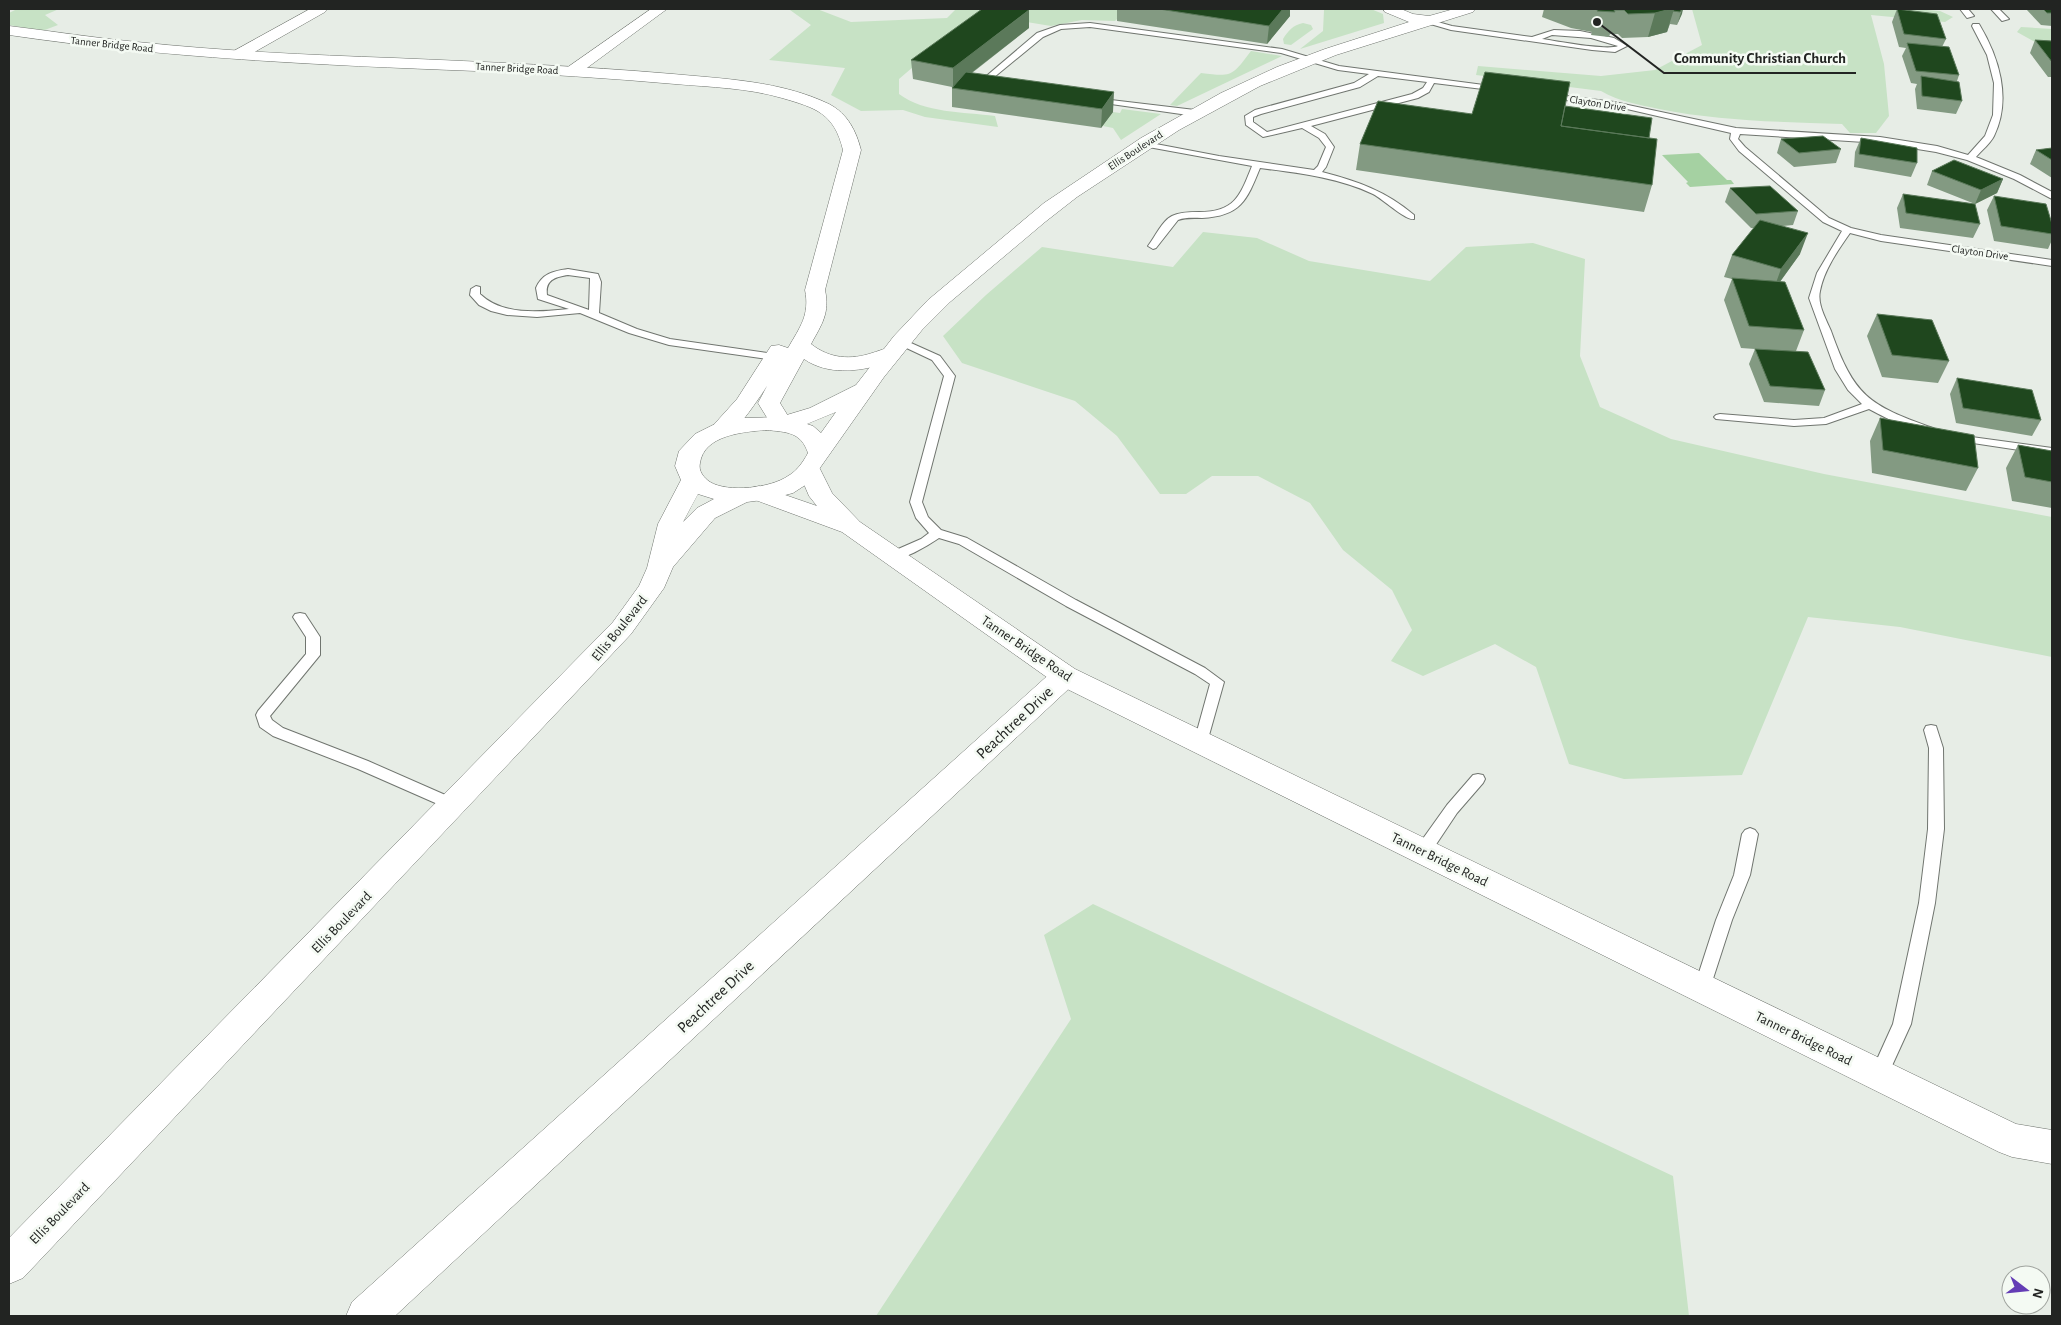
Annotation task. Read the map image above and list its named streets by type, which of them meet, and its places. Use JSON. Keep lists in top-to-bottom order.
{
  "streets": {
    "street": ["Tanner Bridge Road", "Ellis Boulevard", "Peachtree Drive"],
    "lane": ["Clayton Drive"]
  },
  "crossings": [
    ["Tanner Bridge Road", "Ellis Boulevard"],
    ["Tanner Bridge Road", "Peachtree Drive"]
  ],
  "places": ["Community Christian Church"],
  "north": "right"
}
